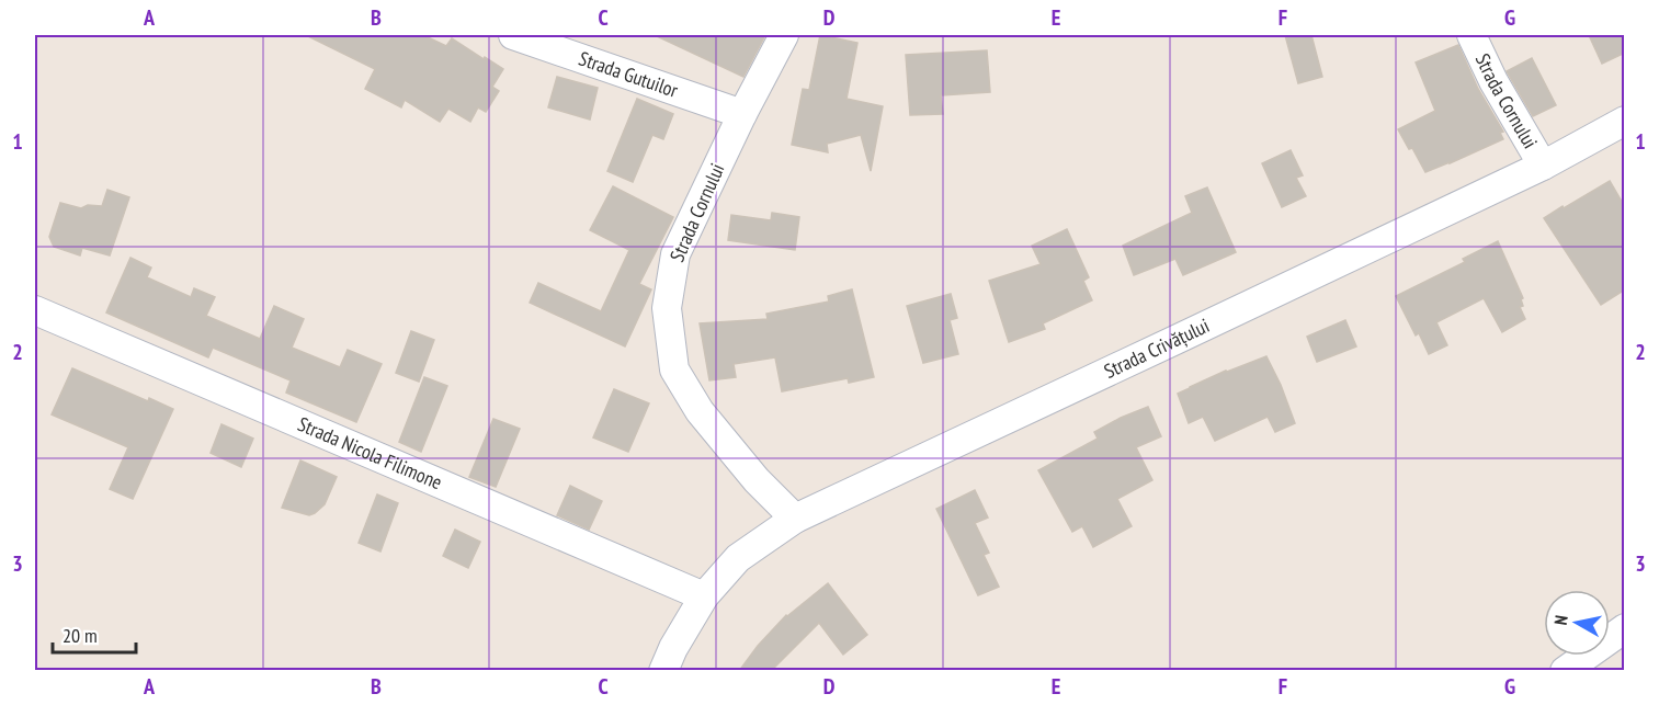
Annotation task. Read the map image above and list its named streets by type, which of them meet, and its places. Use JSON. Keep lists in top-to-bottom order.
{
  "streets": {
    "street": [
      "Strada Gutuilor",
      "Strada Cornului",
      "Strada Crivățului",
      "Strada Nicola Filimone"
    ]
  },
  "crossings": [
    ["Strada Gutuilor", "Strada Cornului"],
    ["Strada Cornului", "Strada Crivățului"],
    ["Strada Crivățului", "Strada Nicola Filimone"]
  ],
  "scale_bar": "20 m",
  "north": "left",
  "grid": {
    "columns": [
      "A",
      "B",
      "C",
      "D",
      "E",
      "F",
      "G"
    ],
    "rows": ["1", "2", "3"]
  }
}
